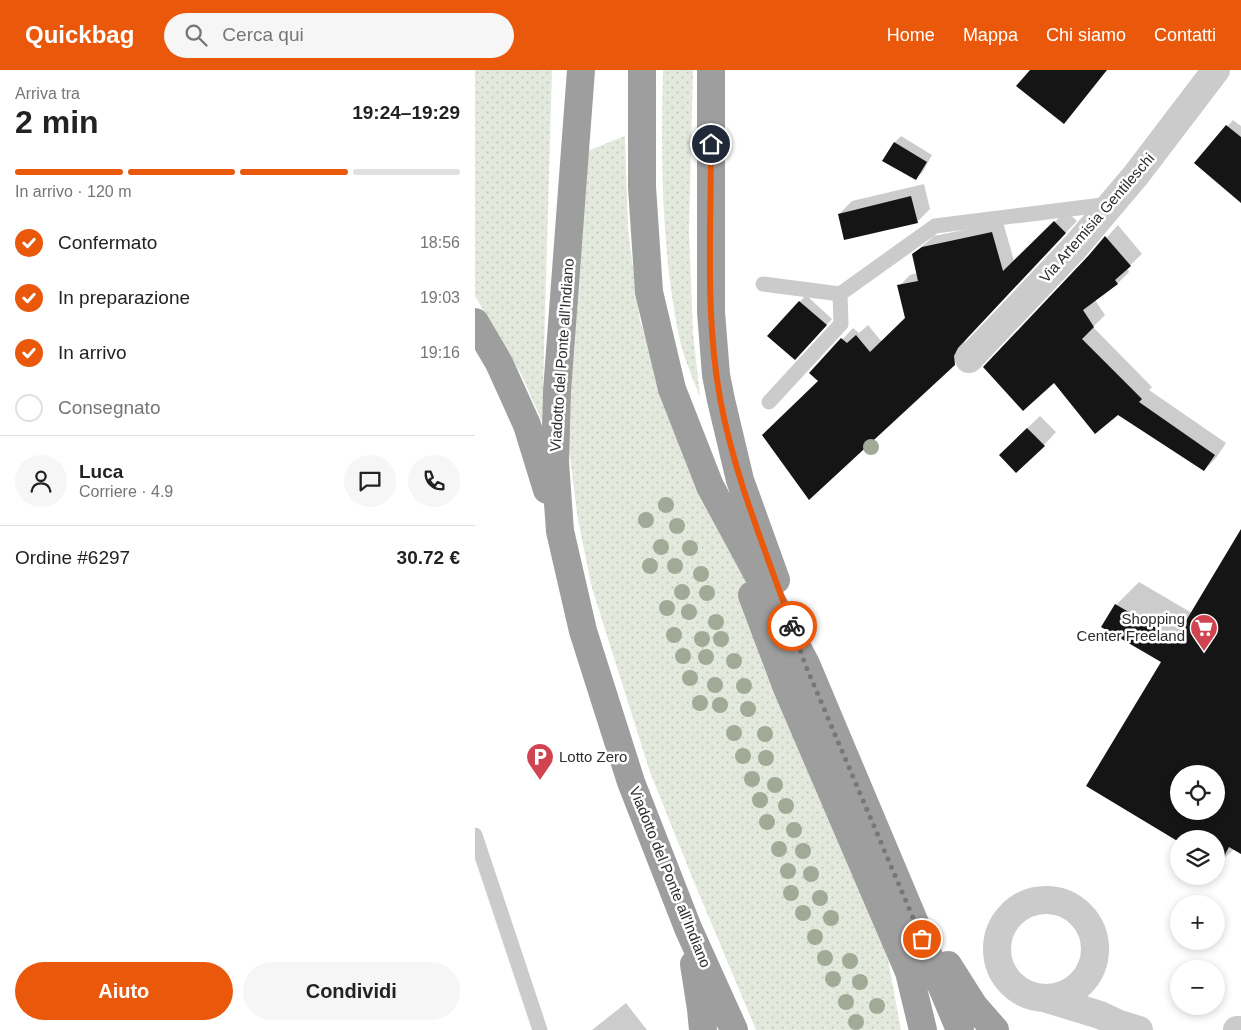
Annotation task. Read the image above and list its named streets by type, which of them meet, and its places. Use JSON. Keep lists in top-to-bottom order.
{
  "streets": {
    "highway": ["Viadotto del Ponte all'Indiano"],
    "street": ["Via Artemisia Gentileschi"]
  },
  "places": {
    "supermarket": ["Shopping Center Freeland"],
    "parking": ["Lotto Zero"]
  },
  "page": {
    "header": "Quickbag",
    "search": "Cerca qui",
    "nav": [
      "Home",
      "Mappa",
      "Chi siamo",
      "Contatti"
    ],
    "heading": ["2 min", "Arriva tra", "19:24–19:29"],
    "panel": [
      "Luca",
      "Corriere · 4.9",
      "Ordine #6297",
      "30.72 €"
    ],
    "bar": "In arrivo · 120 m",
    "list": [
      ["Confermato", "18:56"],
      ["In preparazione", "19:03"],
      ["In arrivo", "19:16"],
      "Consegnato"
    ],
    "map_buttons": ["+", "−"],
    "buttons": ["Aiuto", "Condividi"]
  }
}
